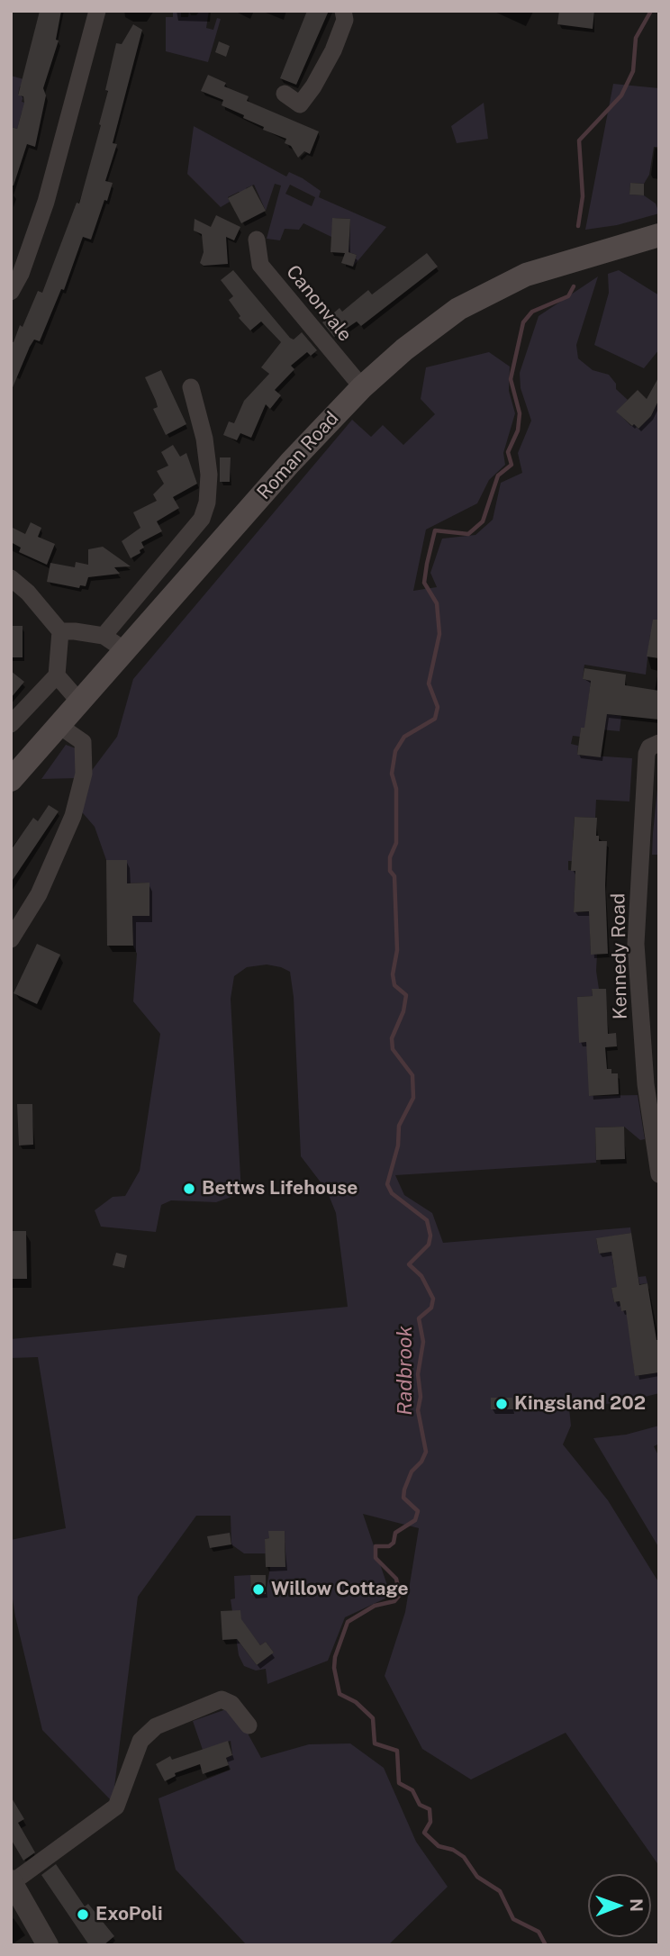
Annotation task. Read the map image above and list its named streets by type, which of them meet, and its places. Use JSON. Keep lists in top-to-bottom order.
{
  "streets": {
    "main road": ["Roman Road"],
    "street": ["Canonvale", "Kennedy Road"]
  },
  "crossings": [
    ["Canonvale", "Roman Road"]
  ],
  "water": ["Radbrook"],
  "places": [
    "Bettws Lifehouse",
    "Kingsland 202",
    "Willow Cottage",
    "ExoPoli"
  ],
  "north": "right"
}
